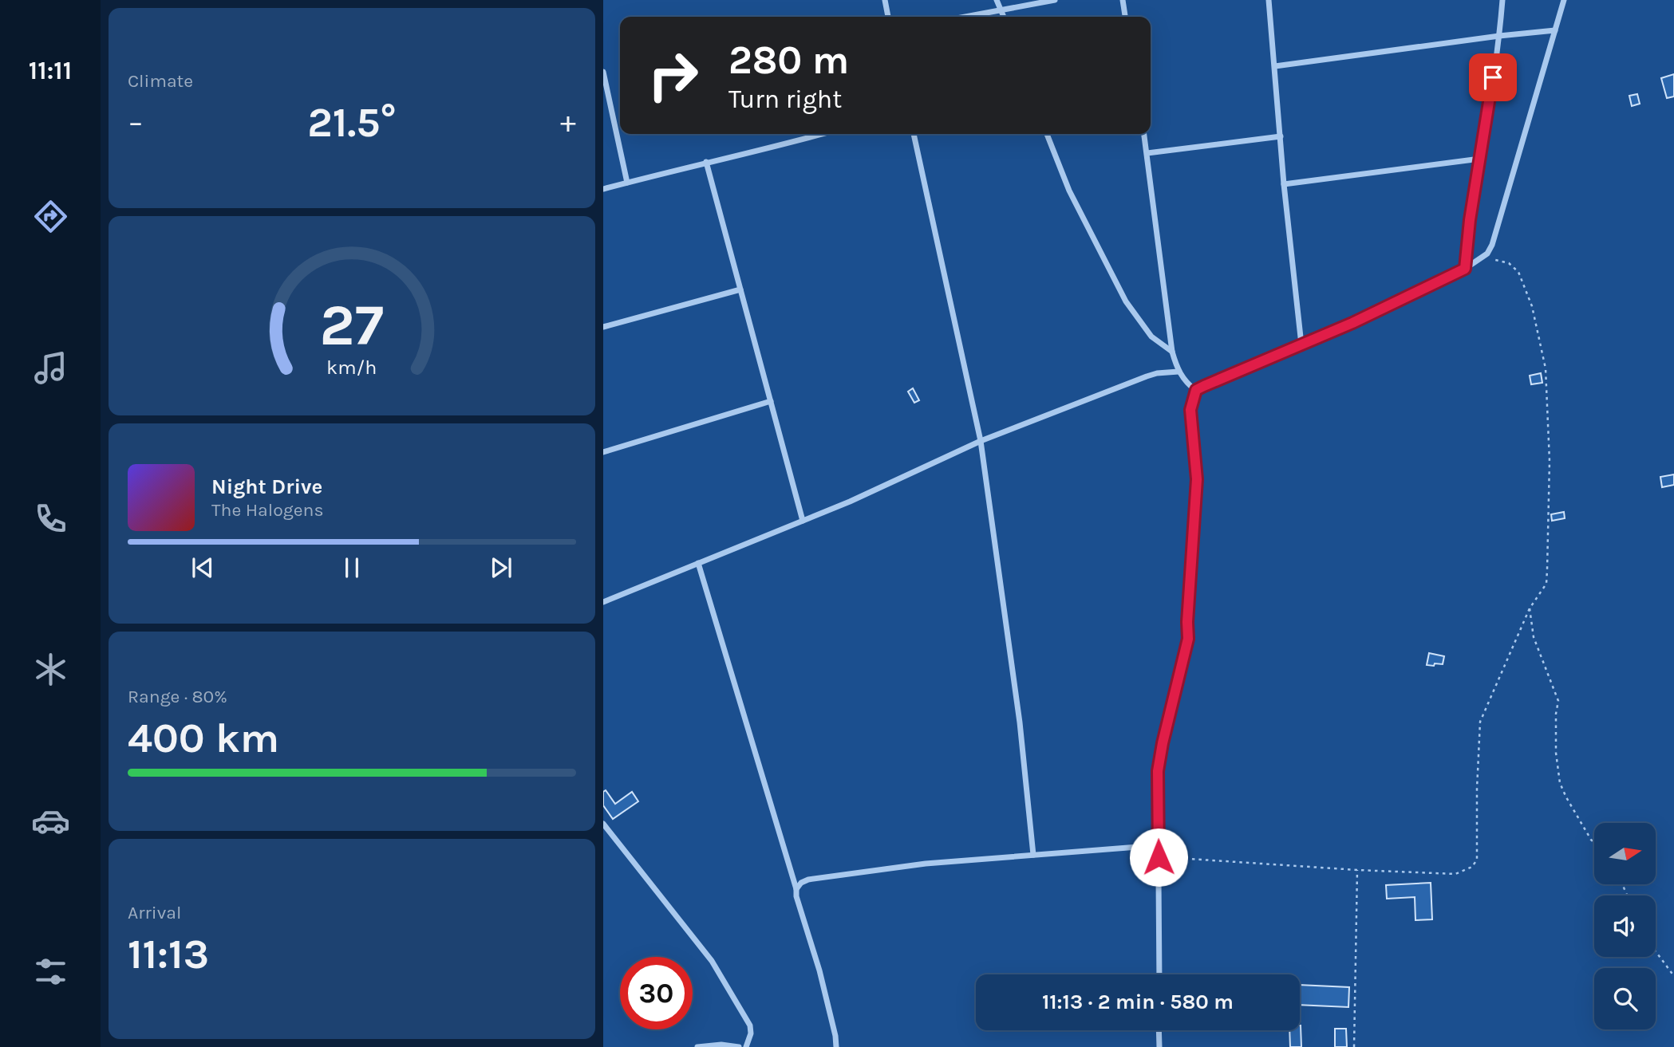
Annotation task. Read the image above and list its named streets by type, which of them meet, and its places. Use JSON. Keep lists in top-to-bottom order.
{
  "north": "right",
  "page": {
    "tabs": "11:11",
    "tile": [
      "Climate",
      ["Range · 80%", "400 km"],
      ["Arrival", "11:13"]
    ],
    "turn": ["280 m", "Turn right"],
    "heat": ["−", "21.5°", "+"],
    "song": ["Night Drive", "The Halogens"],
    "limit": "30",
    "trip": "11:13 · 2 min · 580 m",
    "gauge": ["27", "km/h"]
  }
}
